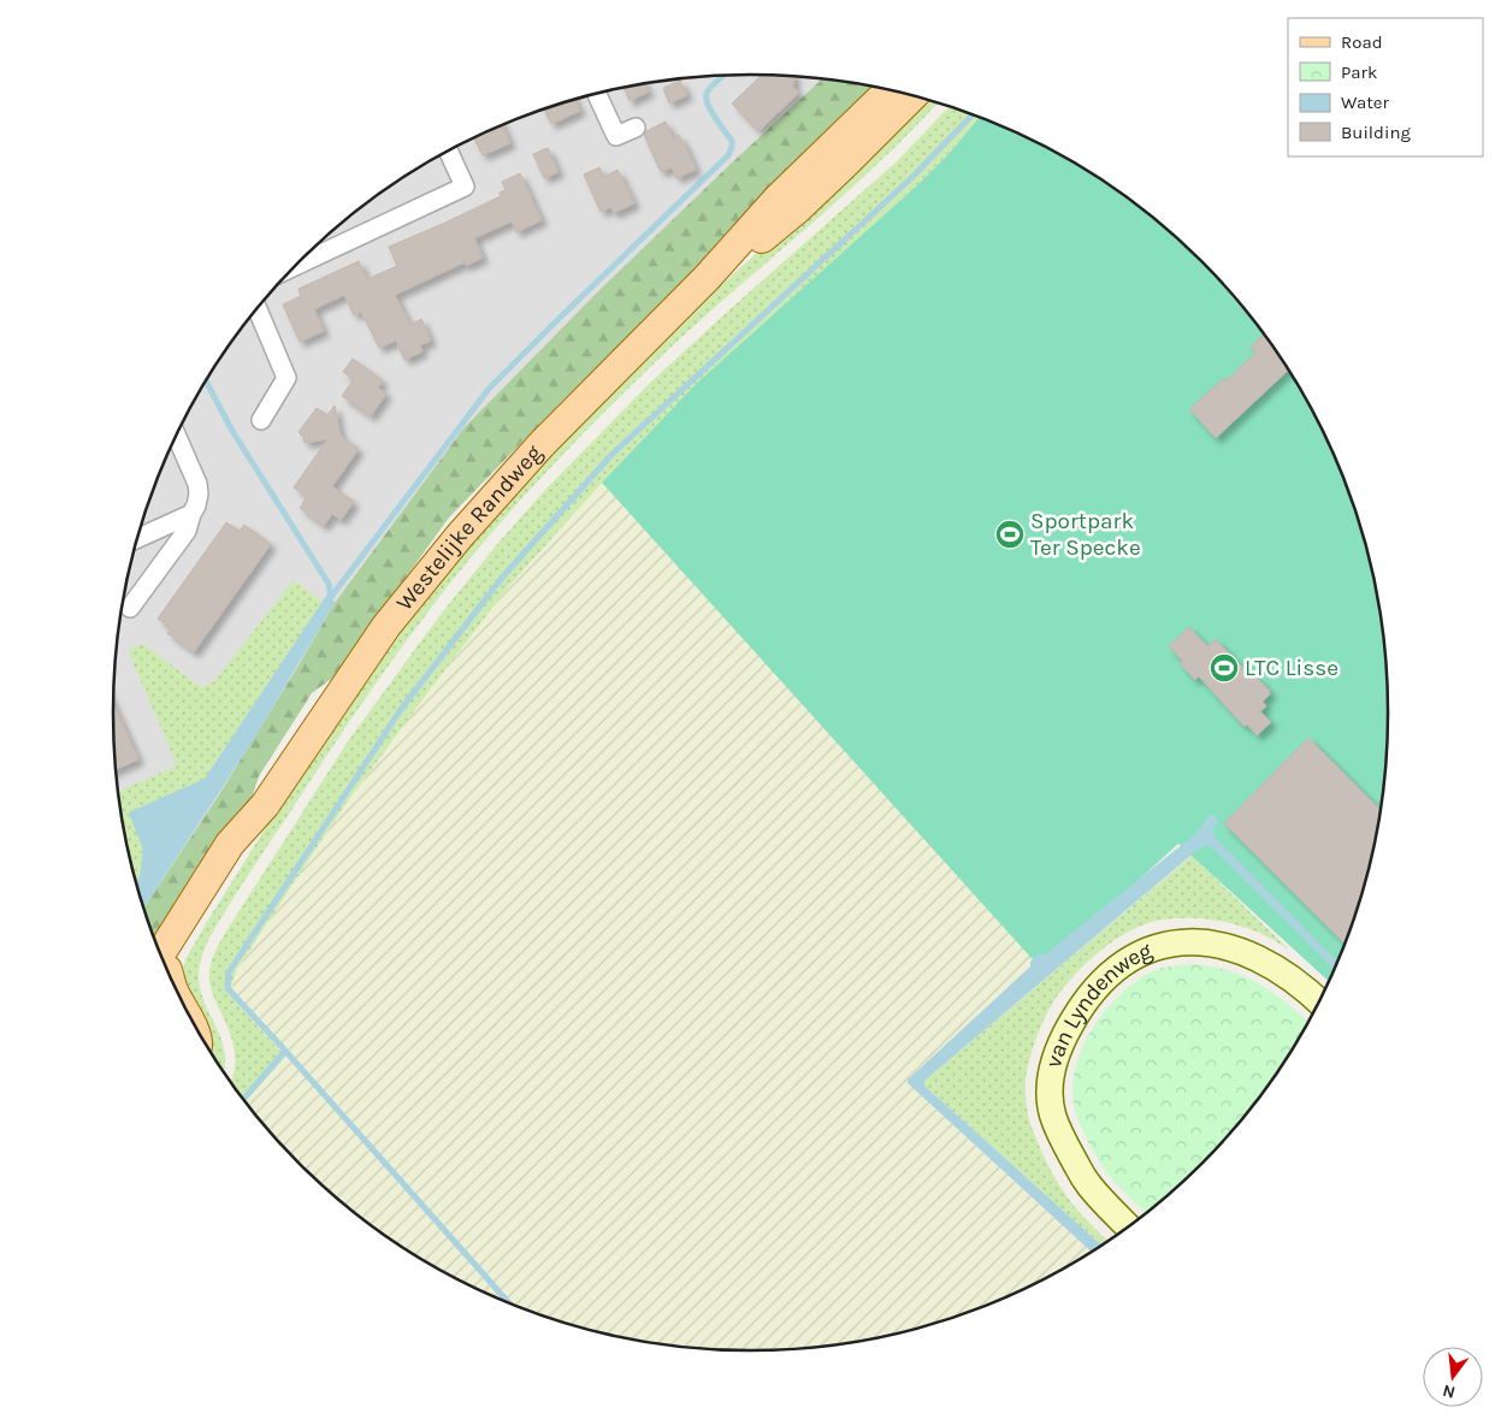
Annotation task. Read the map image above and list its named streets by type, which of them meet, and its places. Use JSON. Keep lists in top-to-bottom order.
{
  "streets": {
    "main road": ["Westelijke Randweg"],
    "street": ["van Lyndenweg"]
  },
  "places": {
    "sports": ["Sportpark Ter Specke", "LTC Lisse"]
  },
  "legend": [
    "Road",
    "Park",
    "Water",
    "Building"
  ],
  "north": "bottom"
}
